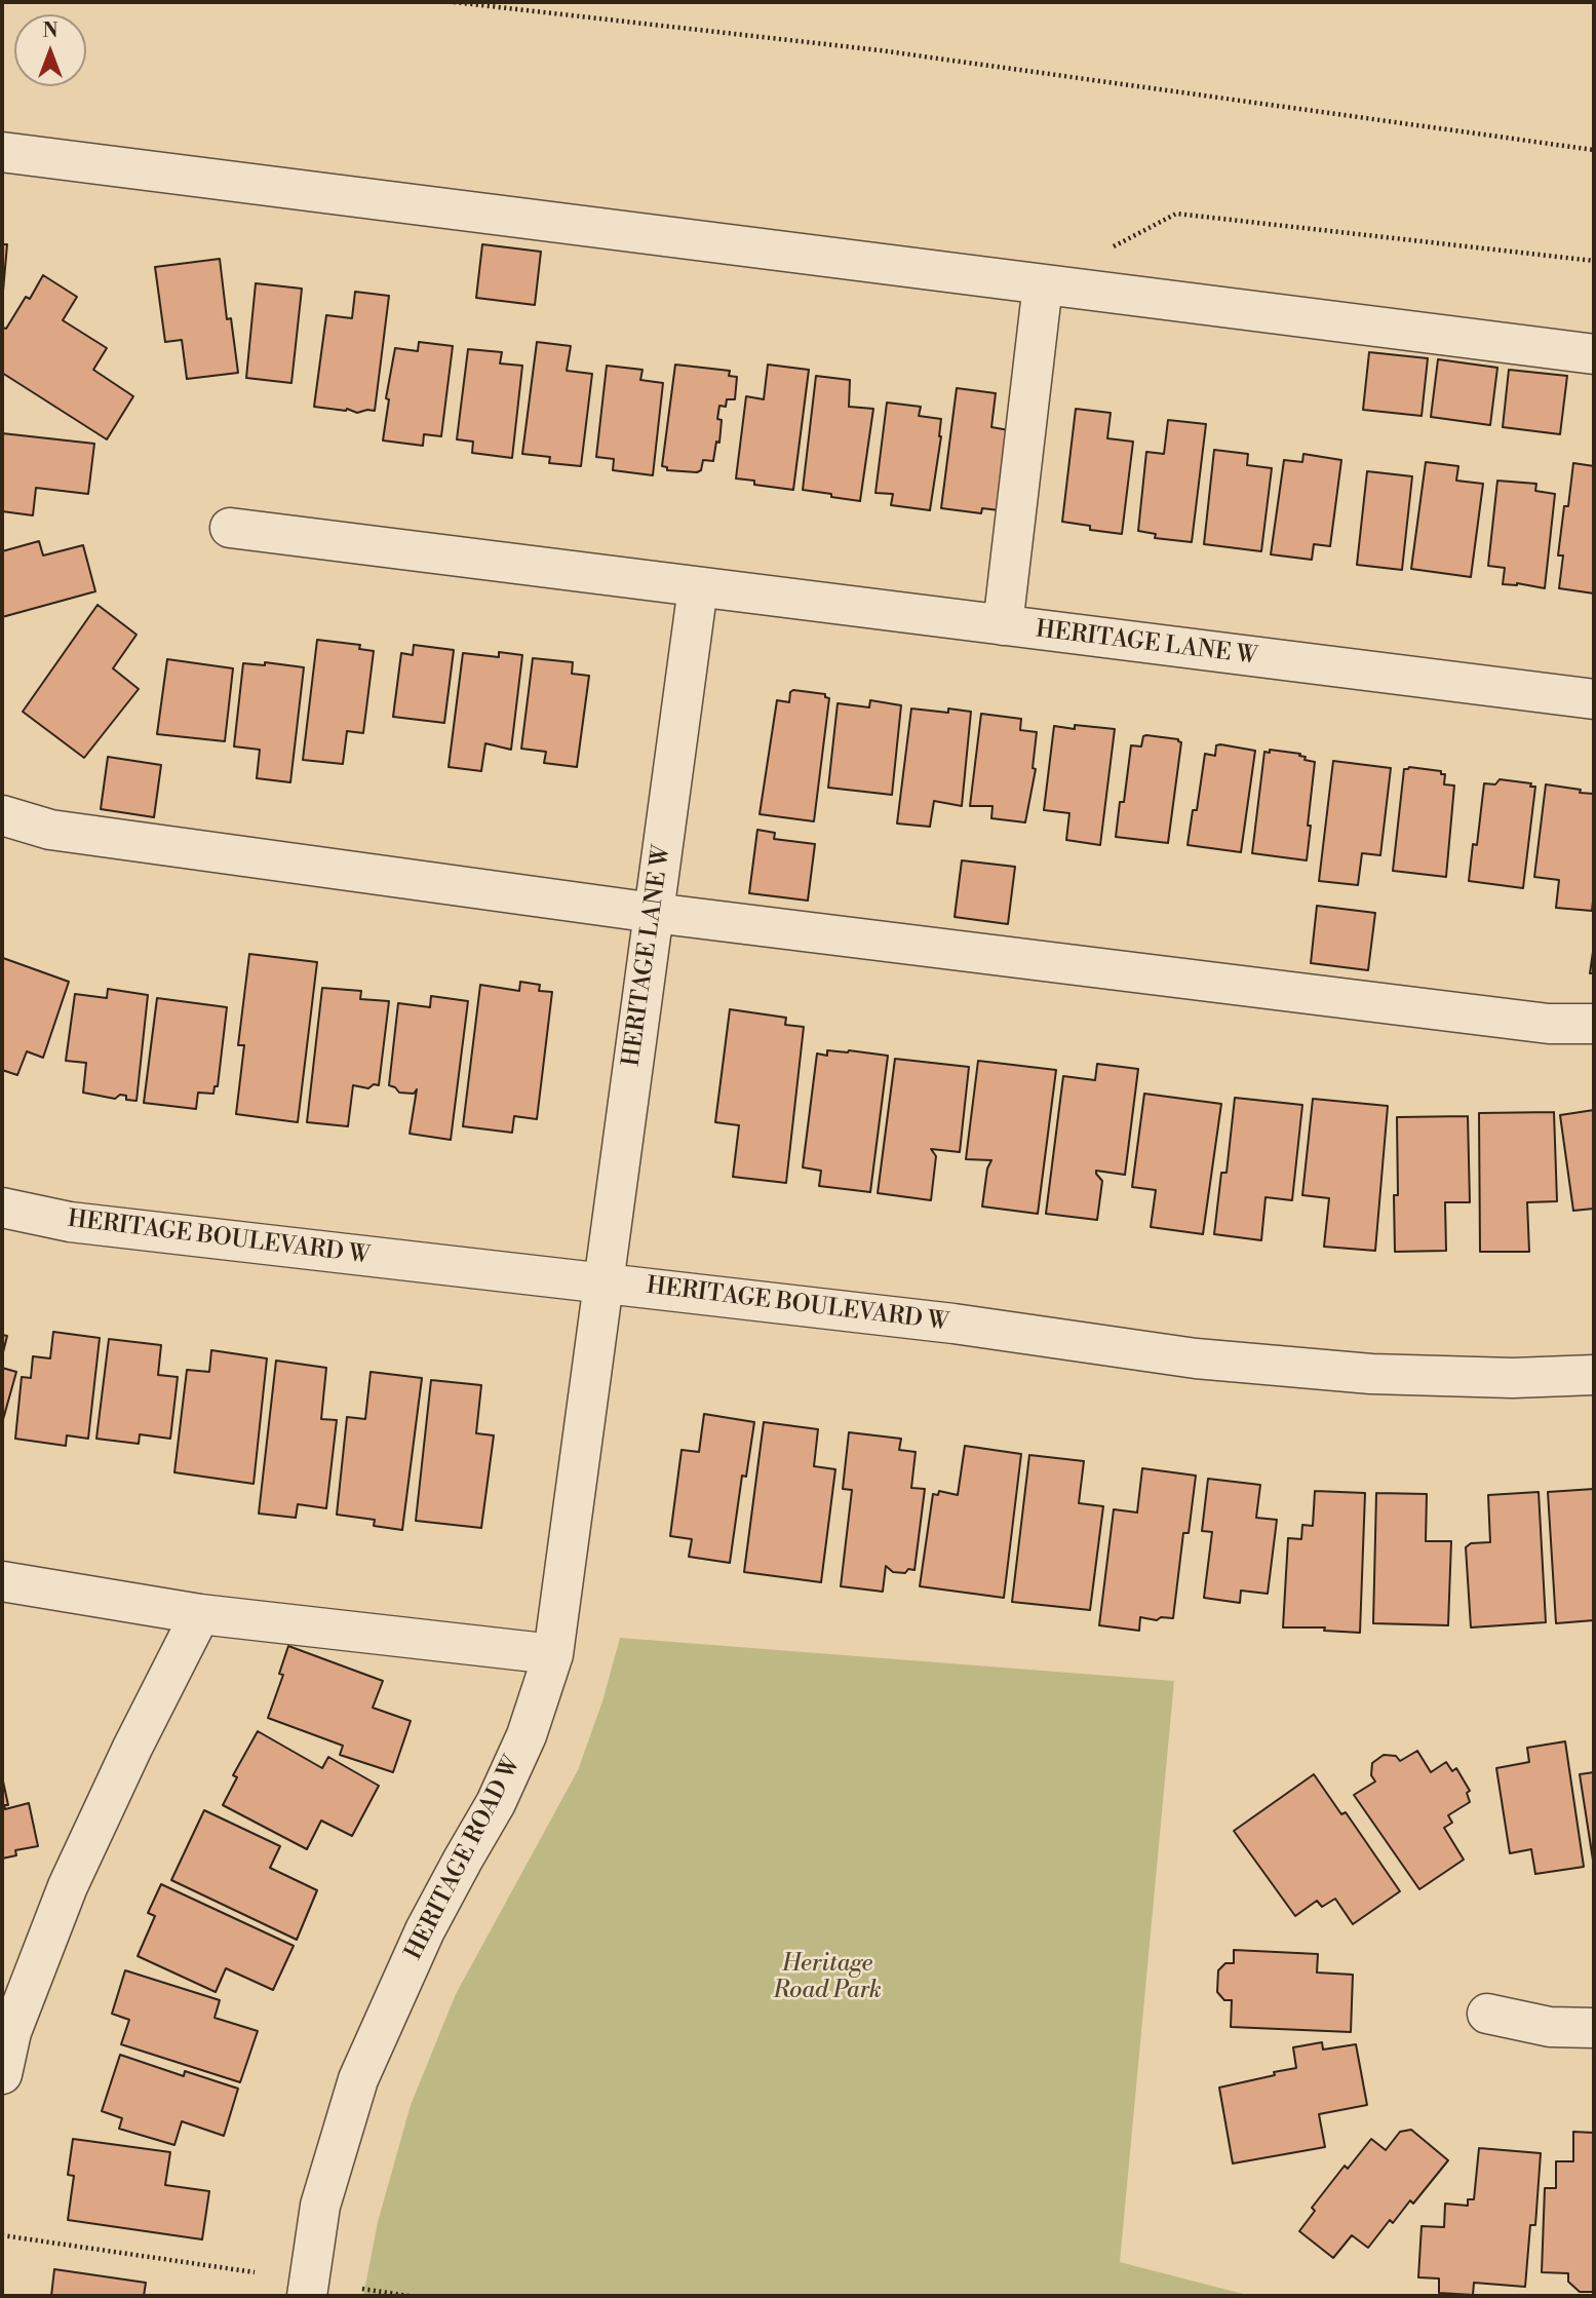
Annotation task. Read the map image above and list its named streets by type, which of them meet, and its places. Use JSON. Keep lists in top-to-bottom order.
{
  "streets": {
    "street": ["HERITAGE LANE W", "HERITAGE BOULEVARD W", "HERITAGE ROAD W"]
  },
  "crossings": [
    ["HERITAGE LANE W", "HERITAGE BOULEVARD W"],
    ["HERITAGE LANE W", "HERITAGE ROAD W"],
    ["HERITAGE BOULEVARD W", "HERITAGE ROAD W"]
  ],
  "parks": ["Heritage Road Park"],
  "north": "top"
}
